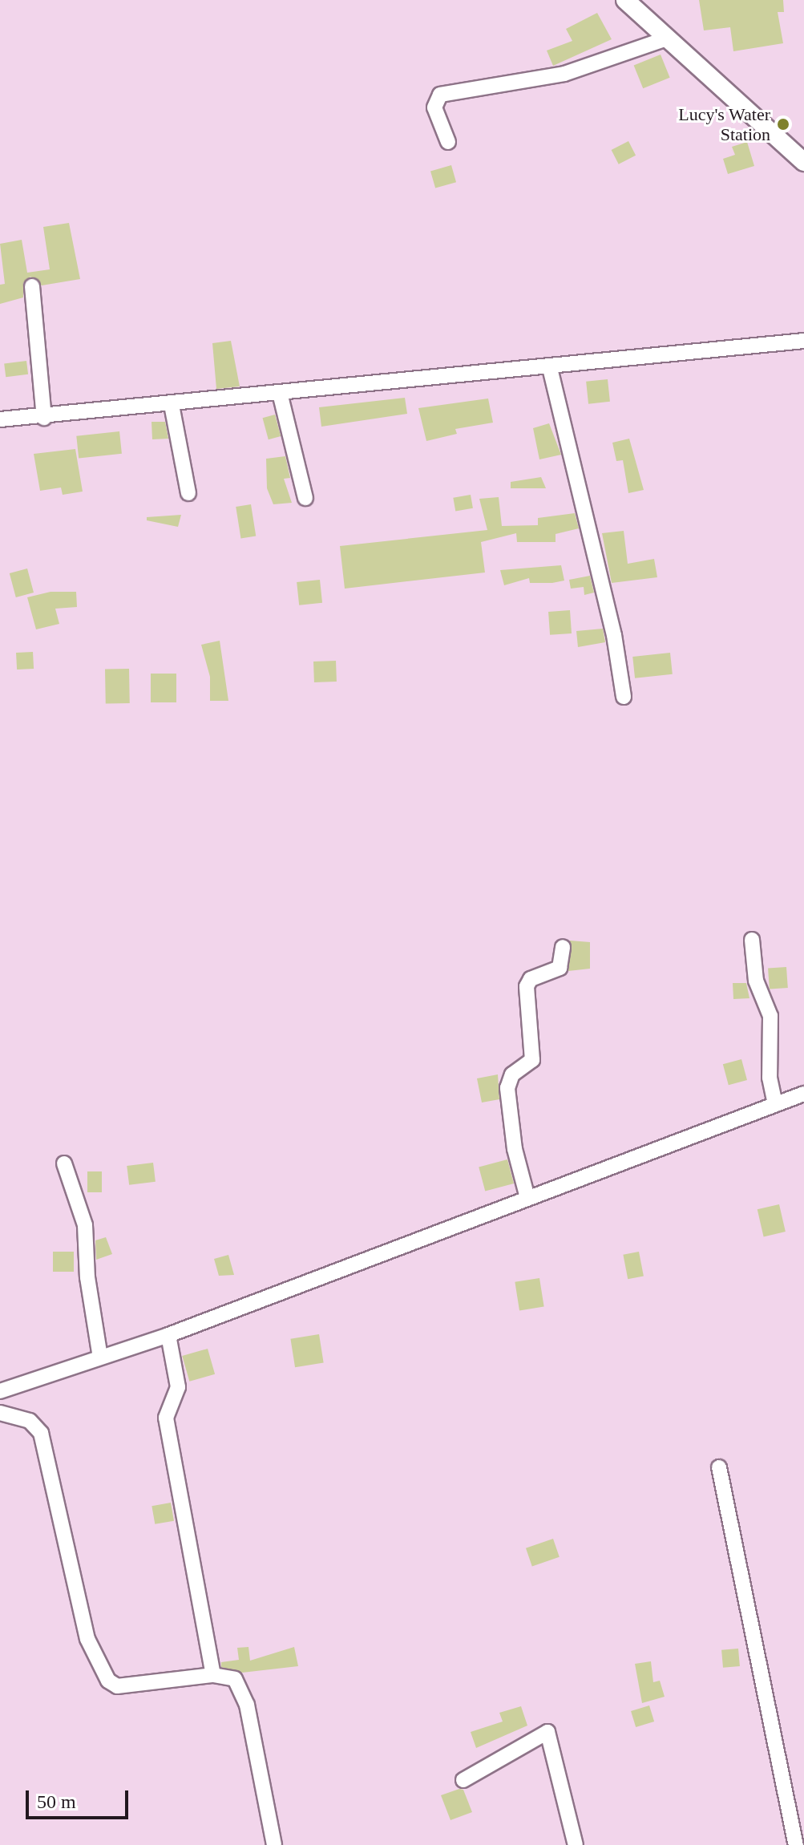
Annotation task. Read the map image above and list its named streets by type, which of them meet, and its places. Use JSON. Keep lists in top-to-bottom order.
{
  "places": ["Lucy's Water Station"],
  "scale_bar": "50 m"
}
